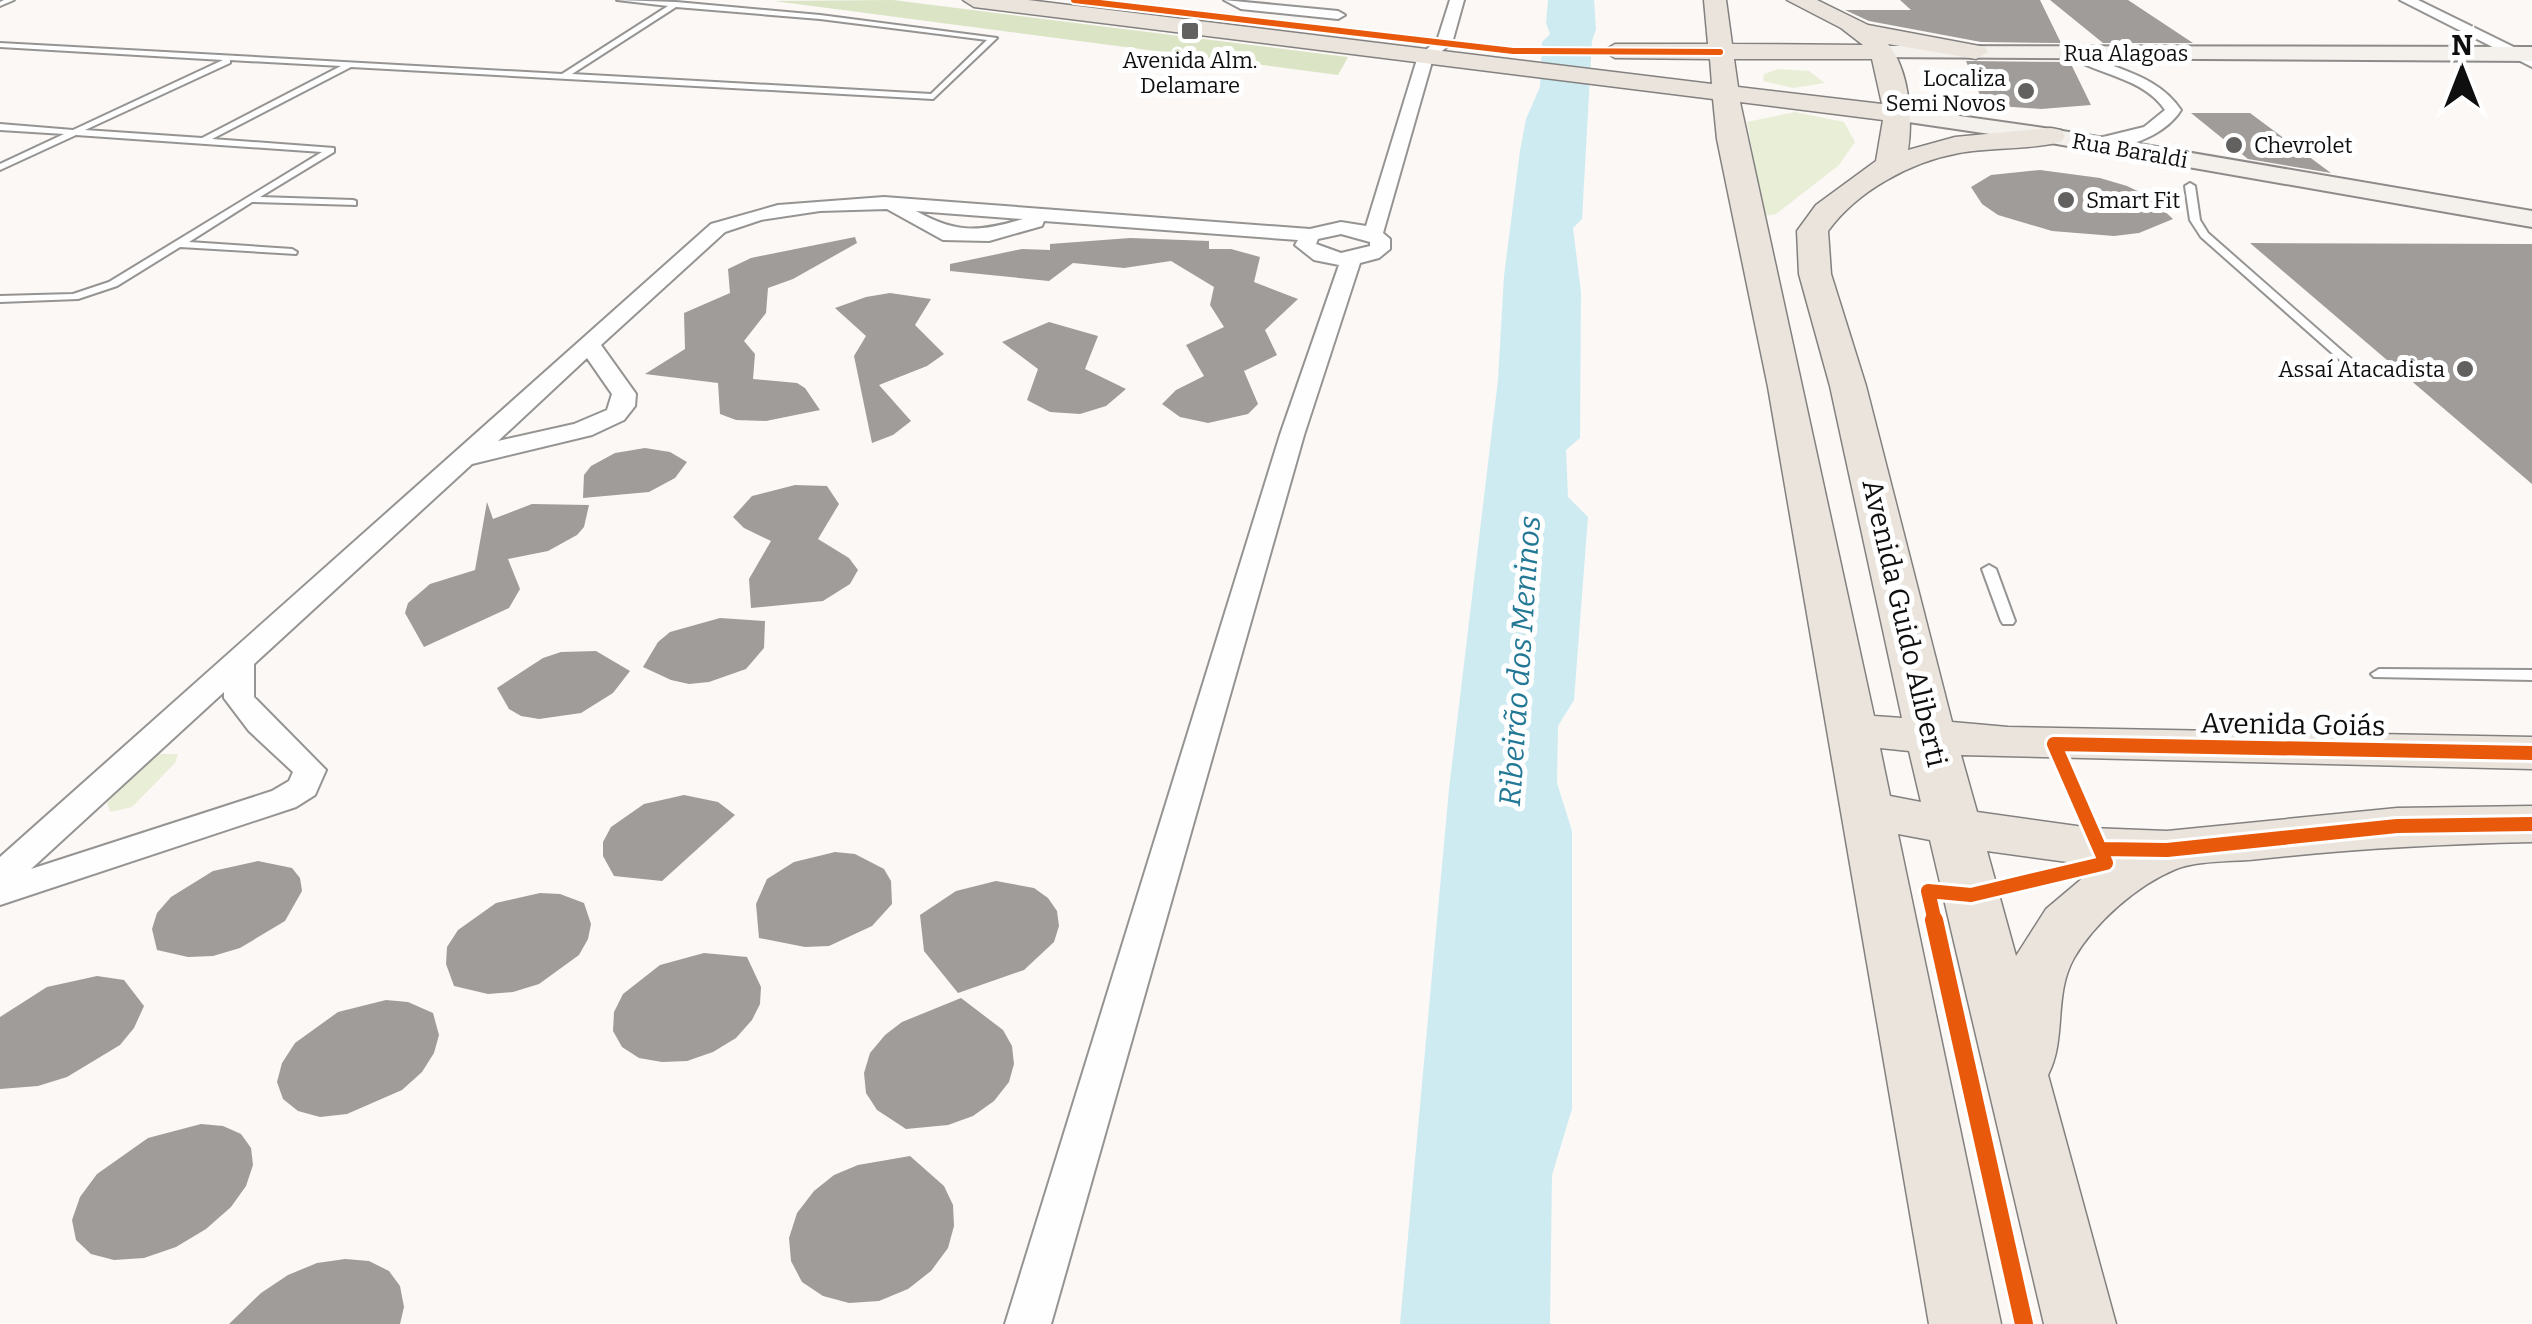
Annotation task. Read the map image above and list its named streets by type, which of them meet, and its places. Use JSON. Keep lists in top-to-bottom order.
{
  "streets": {
    "main road": [
      "Rua Alagoas",
      "Rua Baraldi",
      "Avenida Guido Aliberti",
      "Avenida Goiás"
    ]
  },
  "crossings": [
    ["Rua Alagoas", "Rua Baraldi"],
    ["Avenida Guido Aliberti", "Avenida Goiás"]
  ],
  "water": ["Ribeirão dos Meninos"],
  "places": {
    "transit": ["Avenida Alm. Delamare"],
    "other": [
      "Localiza Semi Novos",
      "Chevrolet",
      "Smart Fit",
      "Assaí Atacadista"
    ]
  },
  "north": "top"
}
